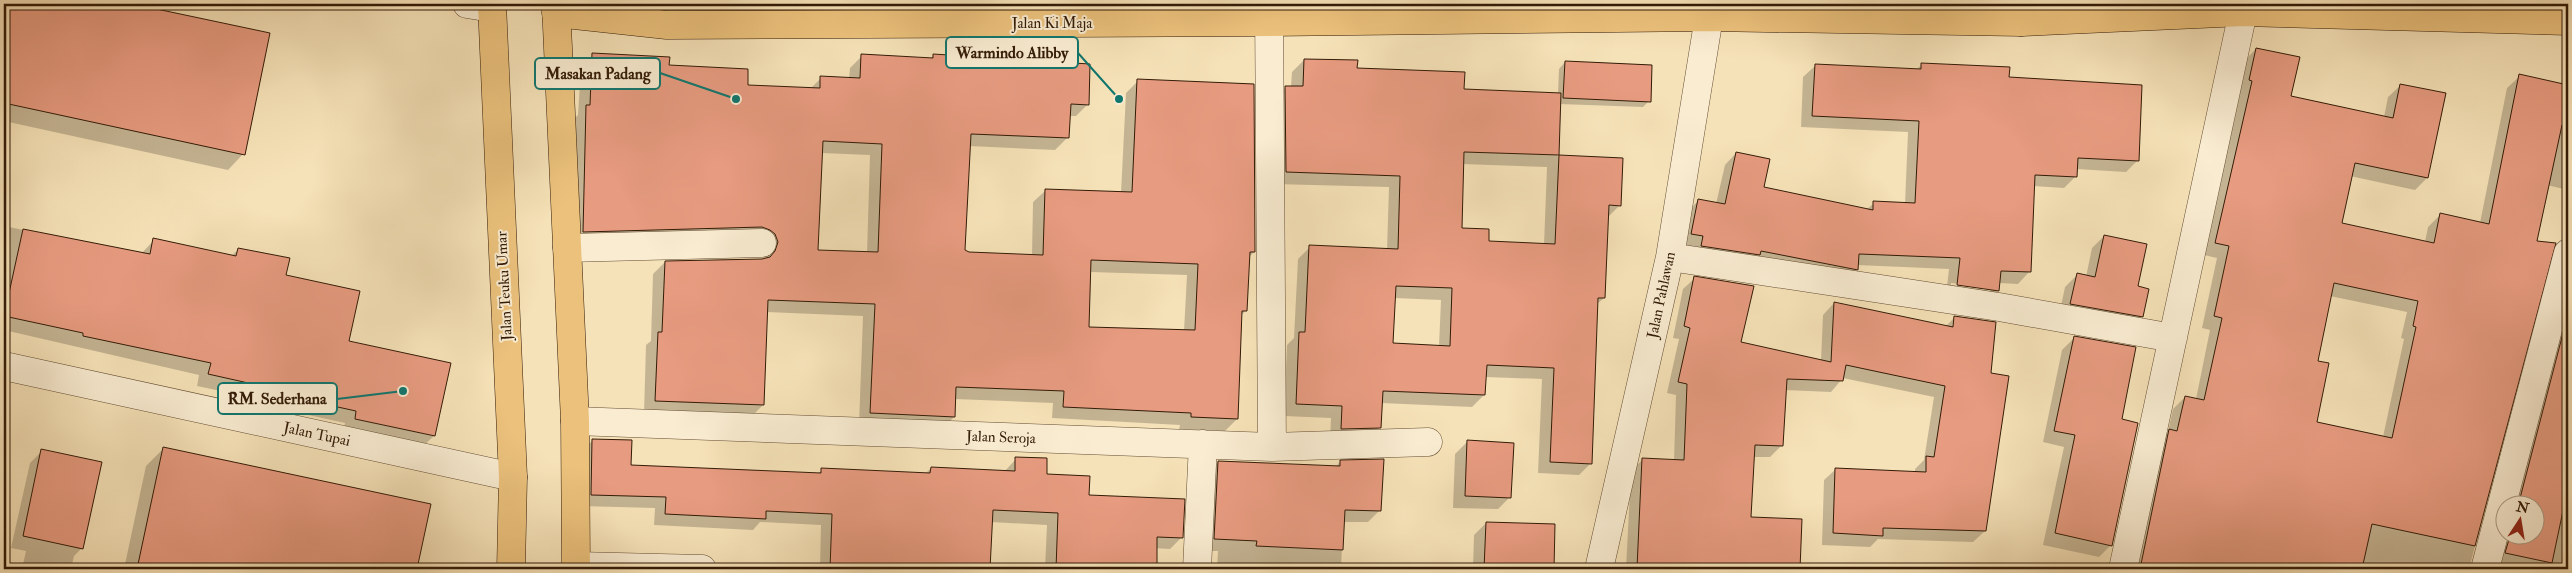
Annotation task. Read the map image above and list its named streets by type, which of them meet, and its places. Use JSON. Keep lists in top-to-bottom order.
{
  "streets": {
    "main road": ["Jalan Ki Maja", "Jalan Teuku Umar"],
    "street": ["Jalan Pahlawan", "Jalan Tupai", "Jalan Seroja"]
  },
  "crossings": [
    ["Jalan Ki Maja", "Jalan Pahlawan"],
    ["Jalan Teuku Umar", "Jalan Tupai"]
  ],
  "places": ["Masakan Padang", "Warmindo Alibby", "RM. Sederhana"],
  "north": "top"
}
